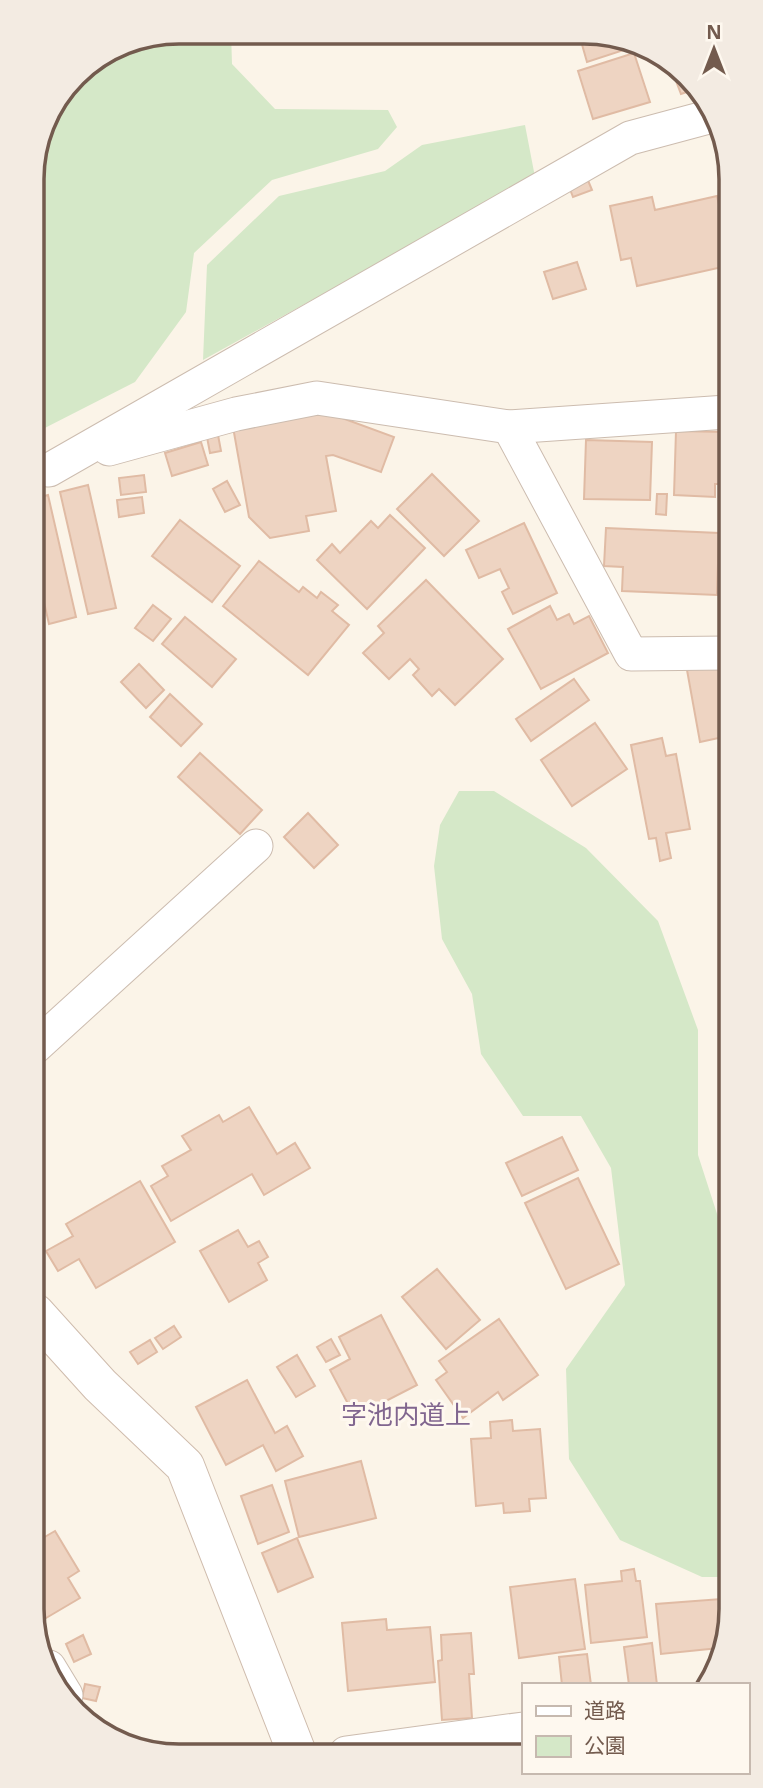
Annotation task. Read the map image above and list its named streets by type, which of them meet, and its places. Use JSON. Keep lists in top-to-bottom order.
{
  "districts": ["字池内道上"],
  "legend": ["道路", "公園"],
  "north": "top"
}
